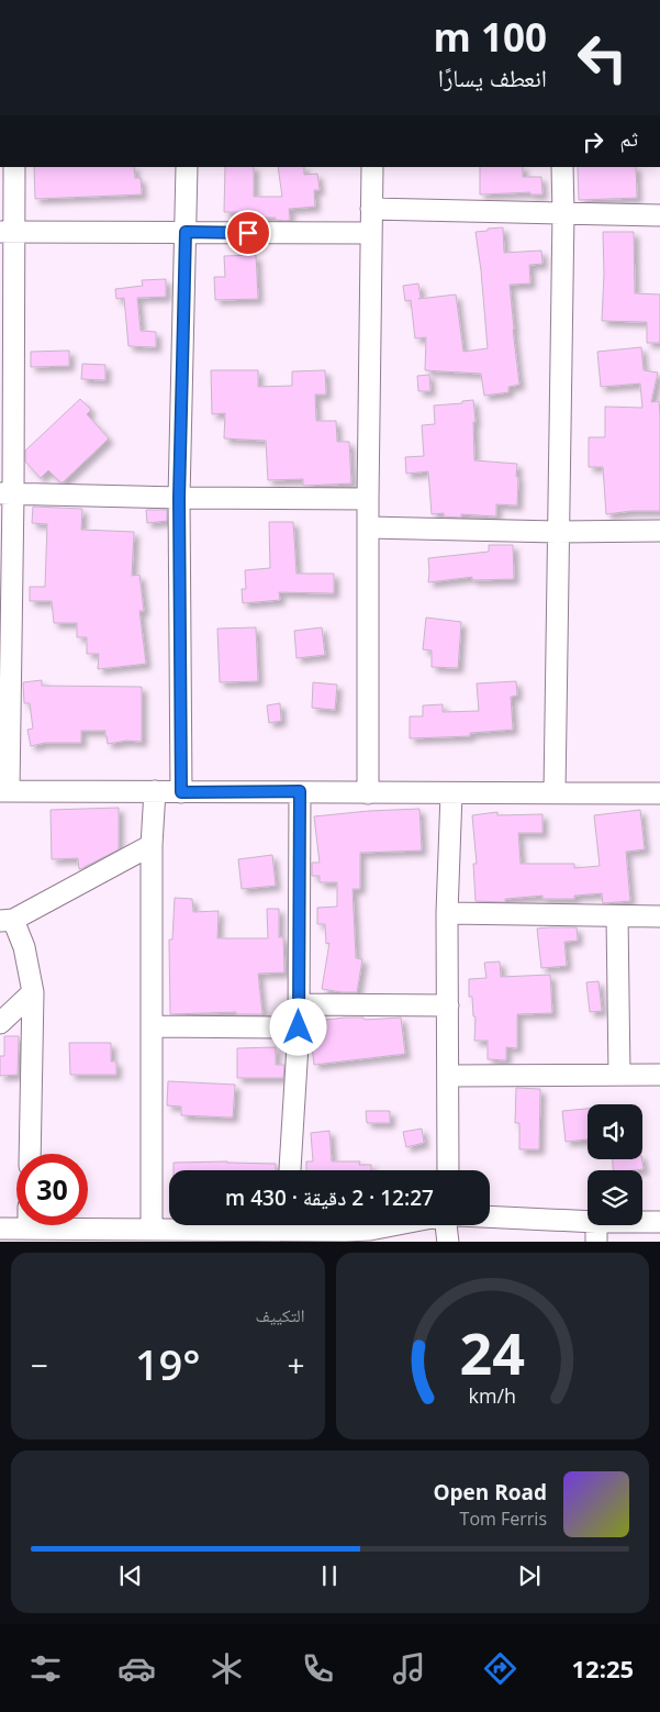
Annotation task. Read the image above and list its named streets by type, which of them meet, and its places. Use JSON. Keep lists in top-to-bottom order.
{
  "page": {
    "turn": ["100 m", "انعطف يسارًا"],
    "then": "ثم",
    "limit": "30",
    "trip": "12:27 · 2 دقيقة · 430 m",
    "tile": "التكييف",
    "heat": ["−", "19°", "+"],
    "song": ["Open Road", "Tom Ferris"],
    "tabs": "12:25",
    "gauge": ["24", "km/h"]
  }
}
